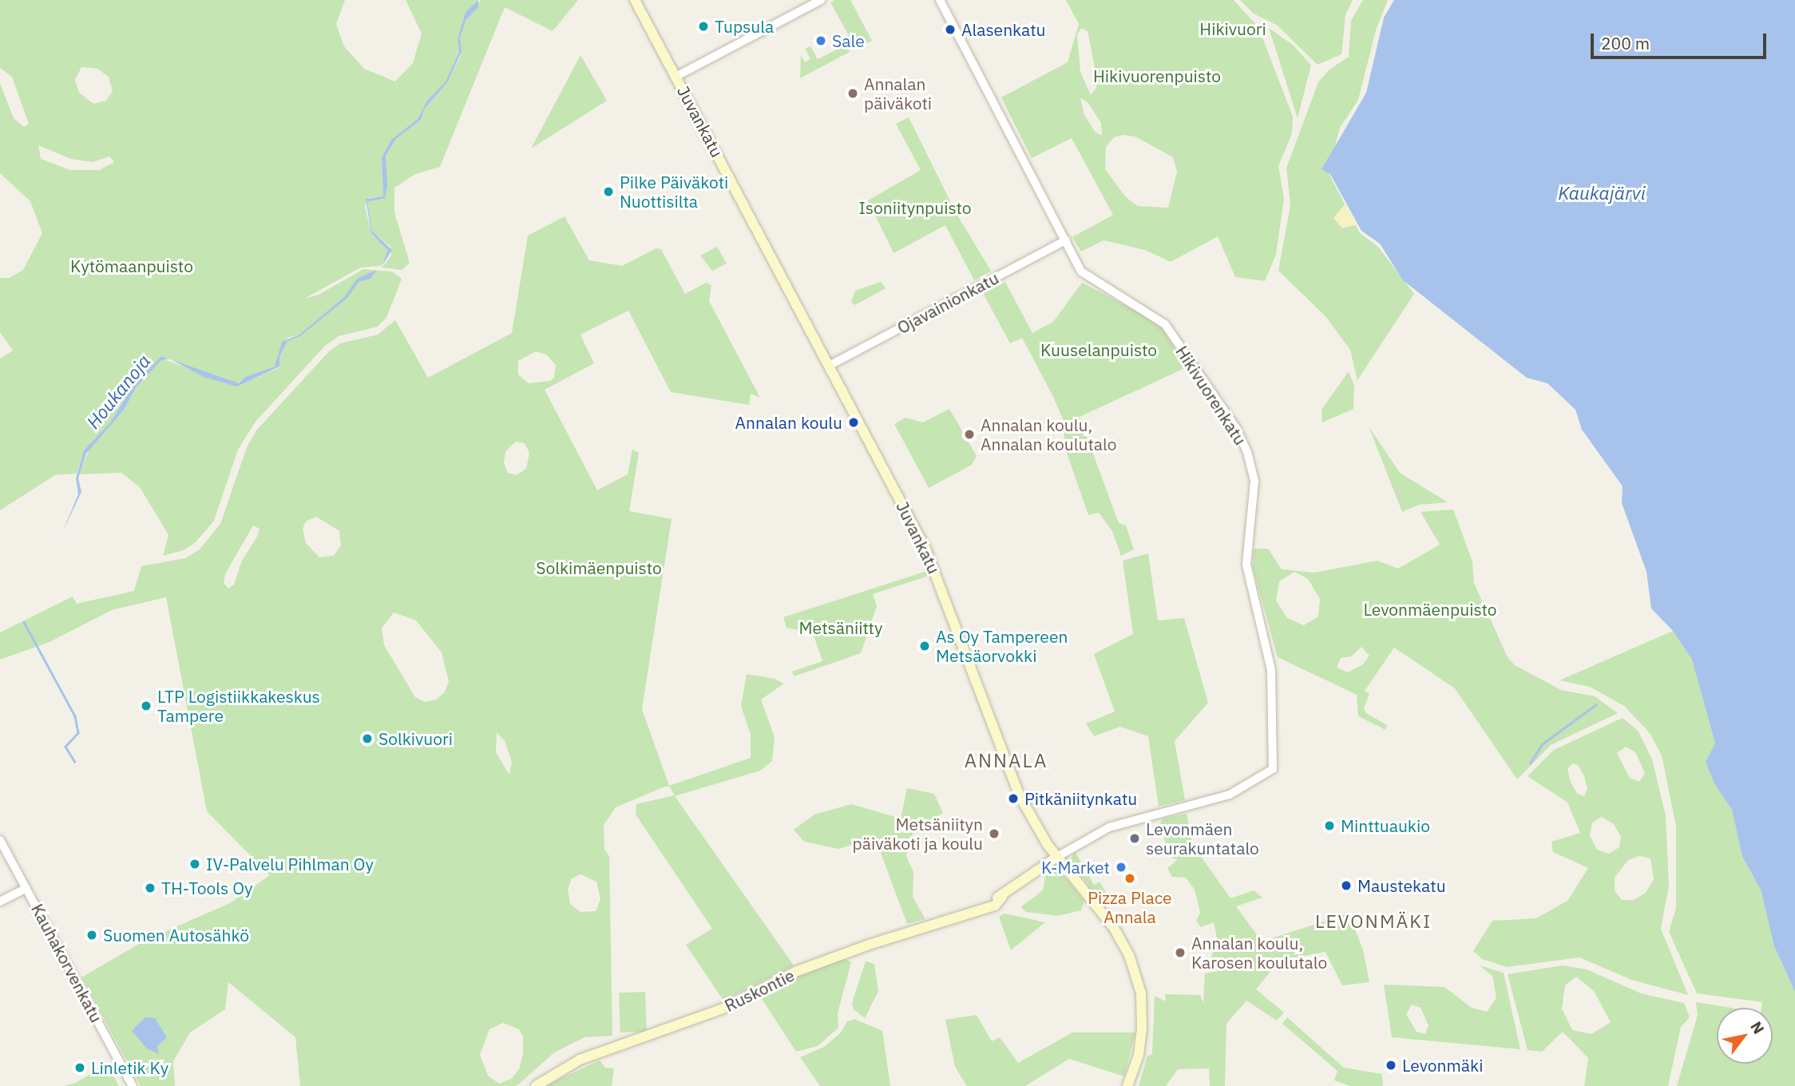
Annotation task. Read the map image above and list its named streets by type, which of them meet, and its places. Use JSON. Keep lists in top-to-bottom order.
{
  "streets": {
    "main road": ["Juvankatu", "Ruskontie"],
    "street": ["Ojavainionkatu", "Hikivuorenkatu", "Kauhakorvenkatu"]
  },
  "crossings": [
    ["Juvankatu", "Ojavainionkatu"],
    ["Juvankatu", "Hikivuorenkatu"],
    ["Juvankatu", "Ruskontie"],
    ["Ojavainionkatu", "Hikivuorenkatu"],
    ["Hikivuorenkatu", "Ruskontie"]
  ],
  "districts": ["ANNALA", "LEVONMÄKI"],
  "water": ["Kaukajärvi", "Houkanoja"],
  "parks": [
    "Hikivuori",
    "Hikivuorenpuisto",
    "Isoniitynpuisto",
    "Kytömaanpuisto",
    "Kuuselanpuisto",
    "Solkimäenpuisto",
    "Levonmäenpuisto",
    "Metsäniitty"
  ],
  "places": [
    "Tupsula",
    "Alasenkatu",
    "Sale",
    "Annalan päiväkoti",
    "Pilke Päiväkoti Nuottisilta",
    "Annalan koulu",
    "Annalan koulu, Annalan koulutalo",
    "As Oy Tampereen Metsäorvokki",
    "LTP Logistiikkakeskus Tampere",
    "Solkivuori",
    "Pitkäniitynkatu",
    "Minttuaukio",
    "Metsäniityn päiväkoti ja koulu",
    "Levonmäen seurakuntatalo",
    "IV-Palvelu Pihlman Oy",
    "K-Market",
    "Pizza Place Annala",
    "Maustekatu",
    "TH-Tools Oy",
    "Suomen Autosähkö",
    "Annalan koulu, Karosen koulutalo",
    "Levonmäki",
    "Linletik Ky"
  ],
  "scale_bar": "200 m",
  "north": "top right"
}
